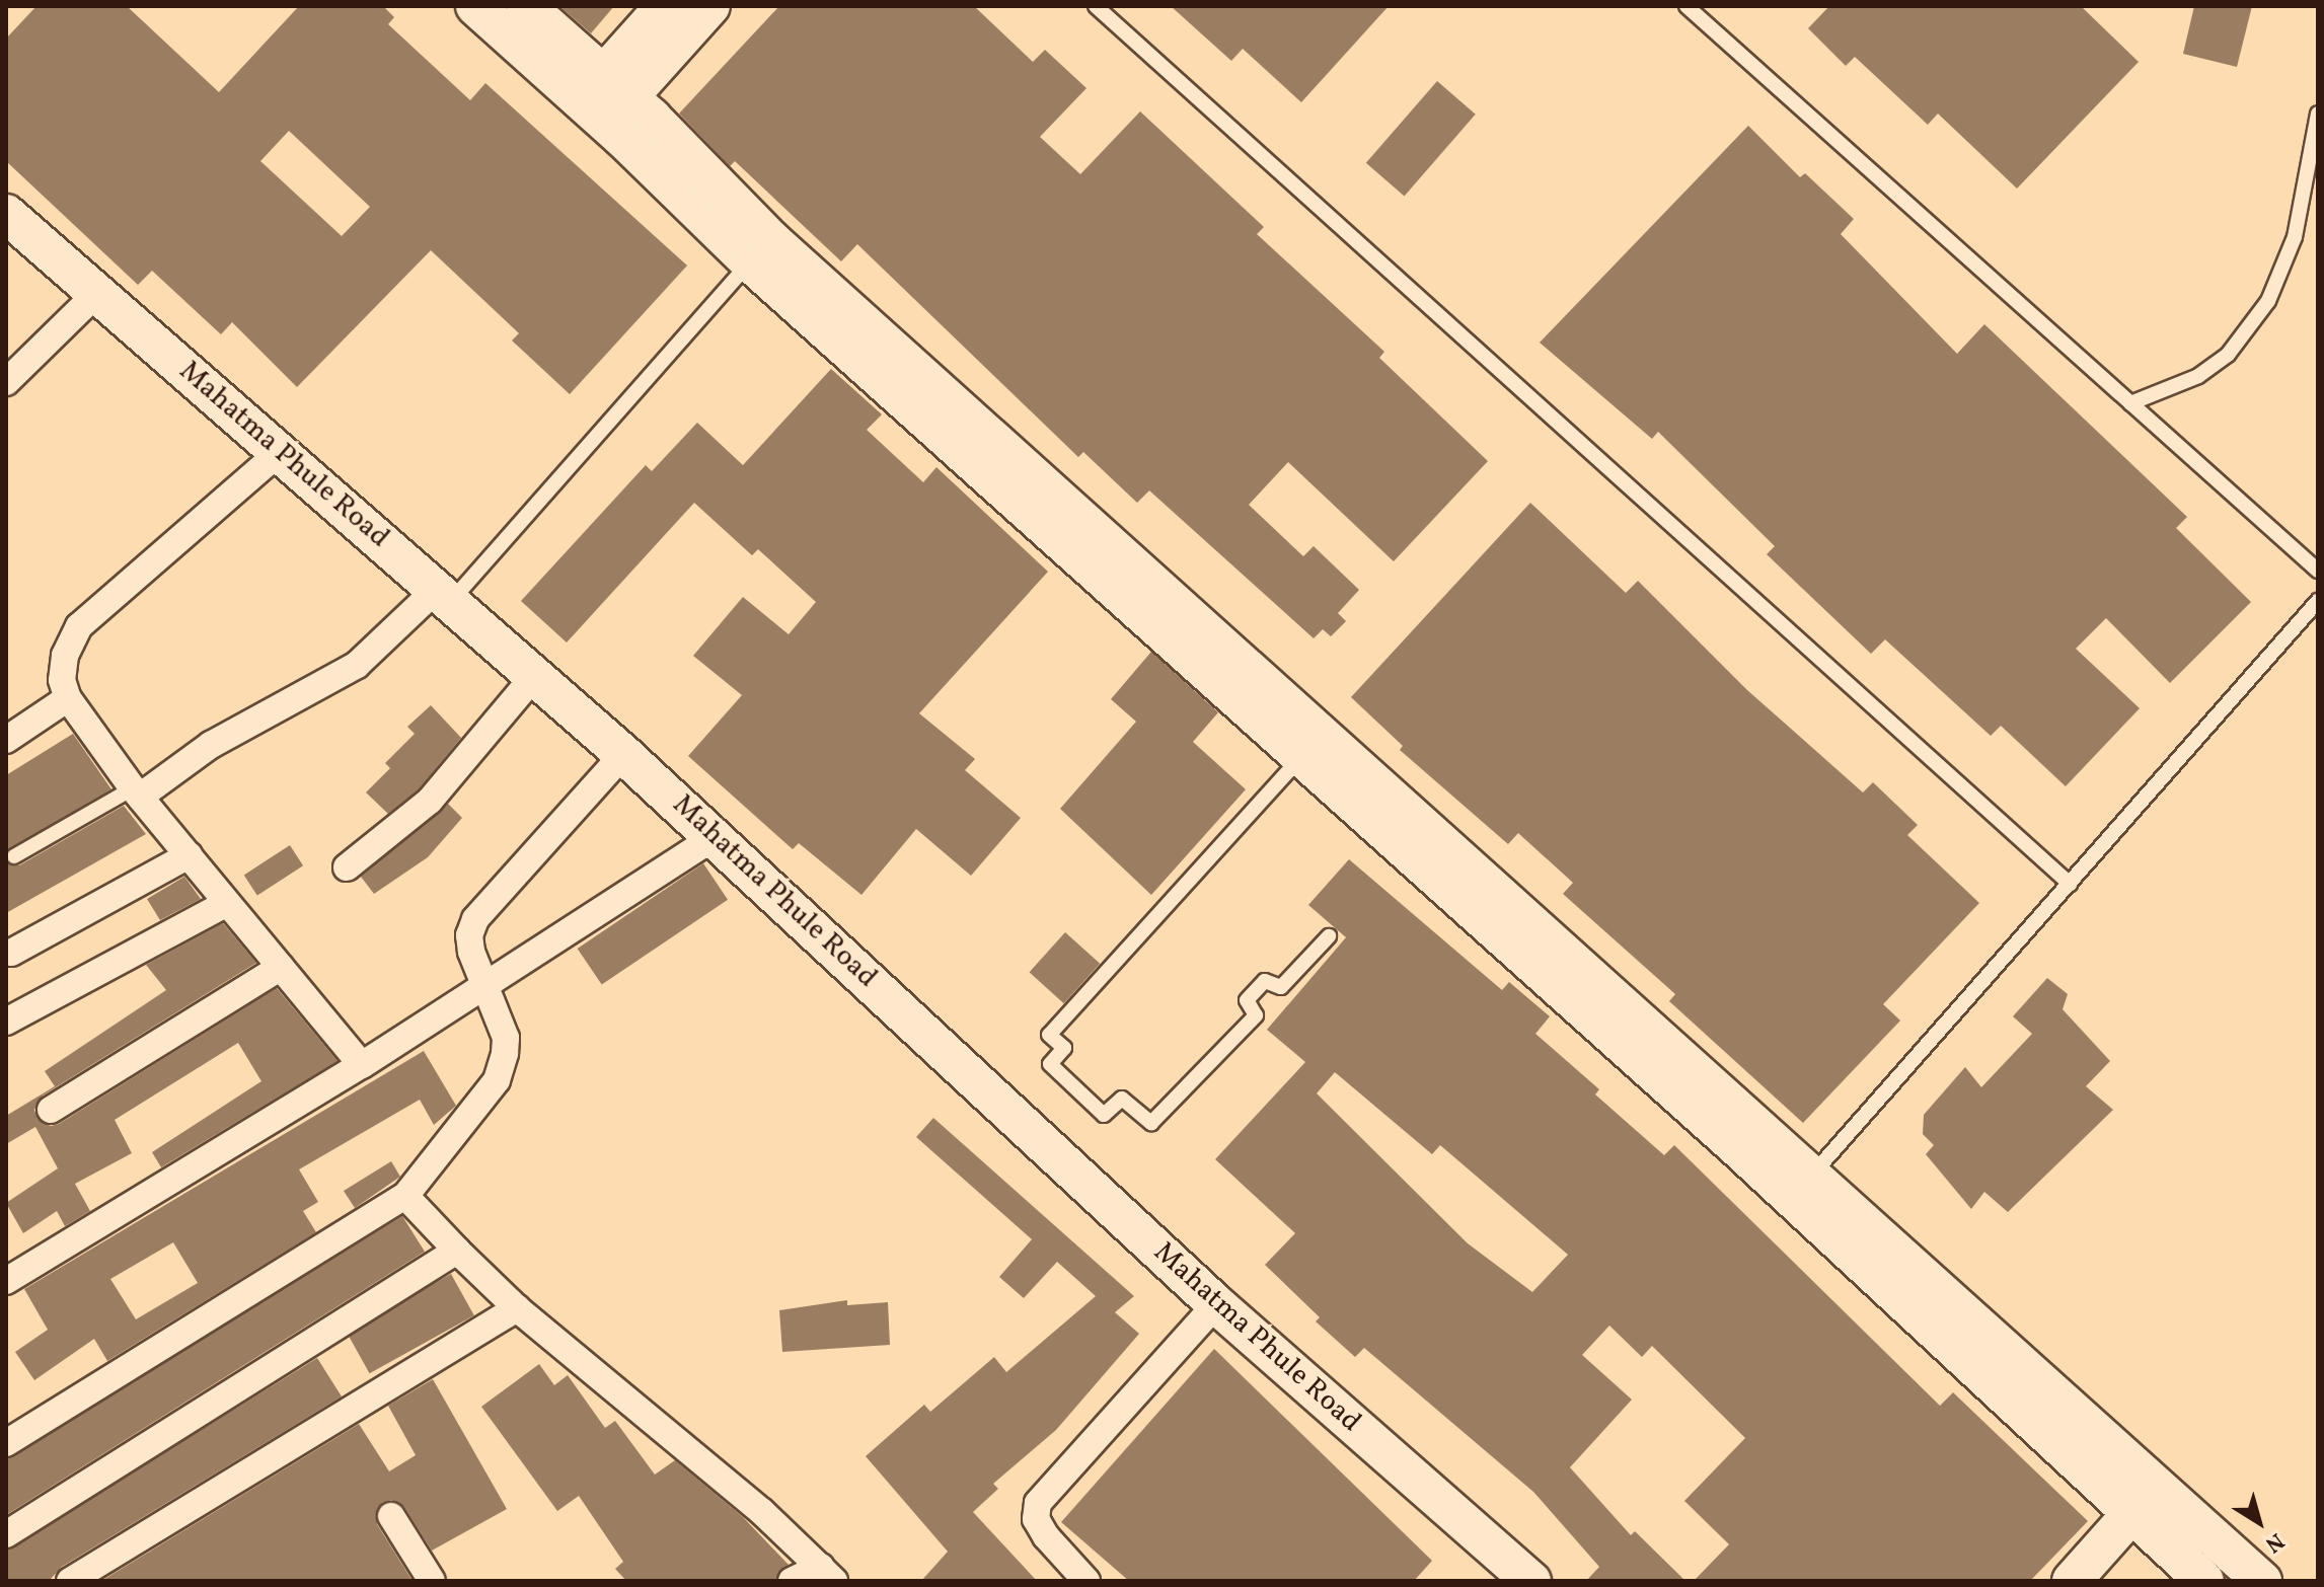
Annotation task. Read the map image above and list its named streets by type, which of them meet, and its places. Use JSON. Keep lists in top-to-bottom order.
{
  "streets": {
    "street": ["Mahatma Phule Road"]
  },
  "north": "bottom right"
}
